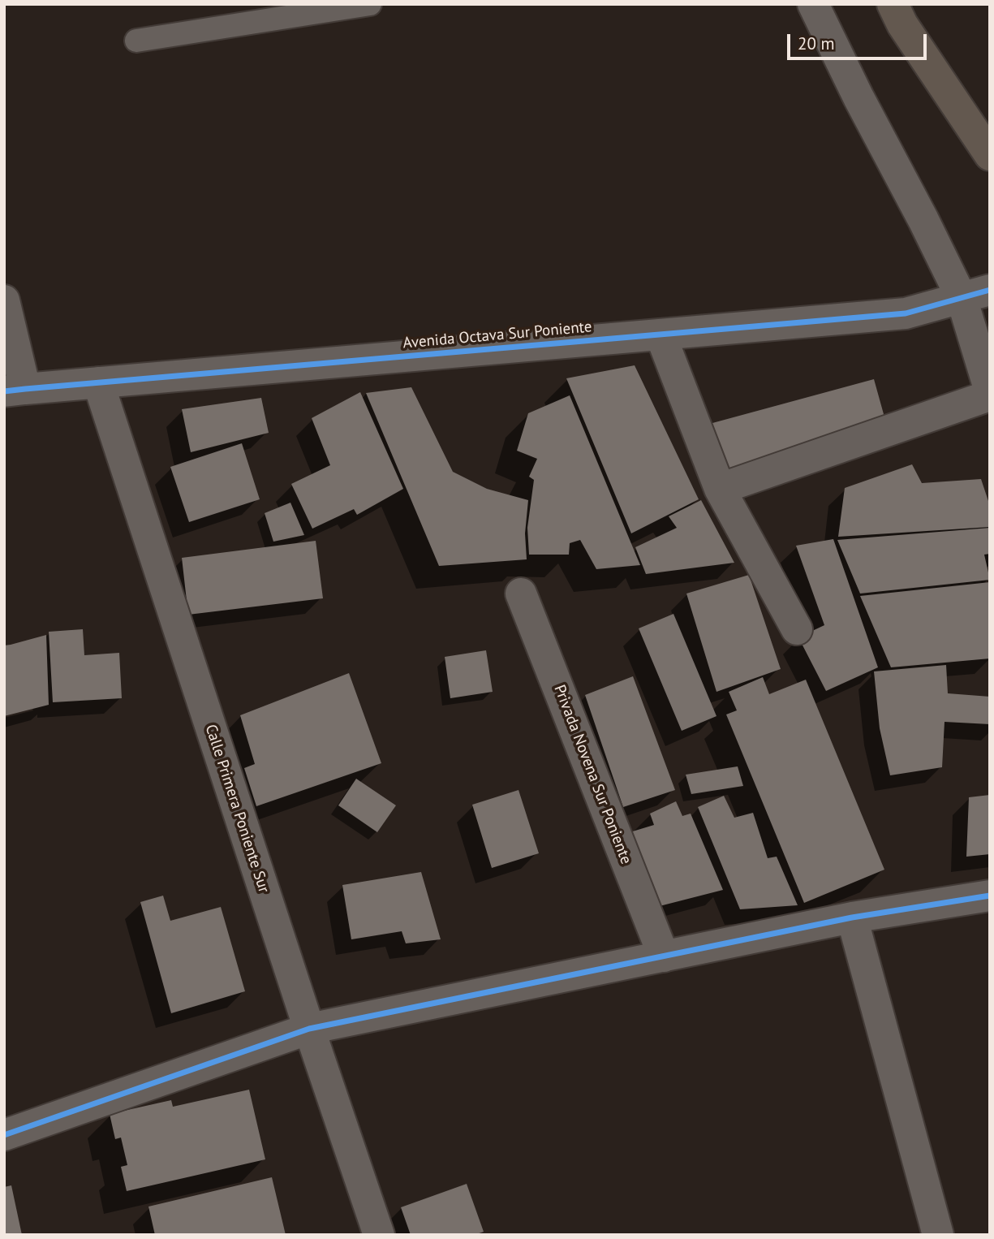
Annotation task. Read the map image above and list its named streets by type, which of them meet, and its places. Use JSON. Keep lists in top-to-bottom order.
{
  "streets": {
    "street": ["Avenida Octava Sur Poniente", "Privada Novena Sur Poniente", "Calle Primera Poniente Sur"]
  },
  "crossings": [
    ["Avenida Octava Sur Poniente", "Calle Primera Poniente Sur"]
  ],
  "scale_bar": "20 m"
}
